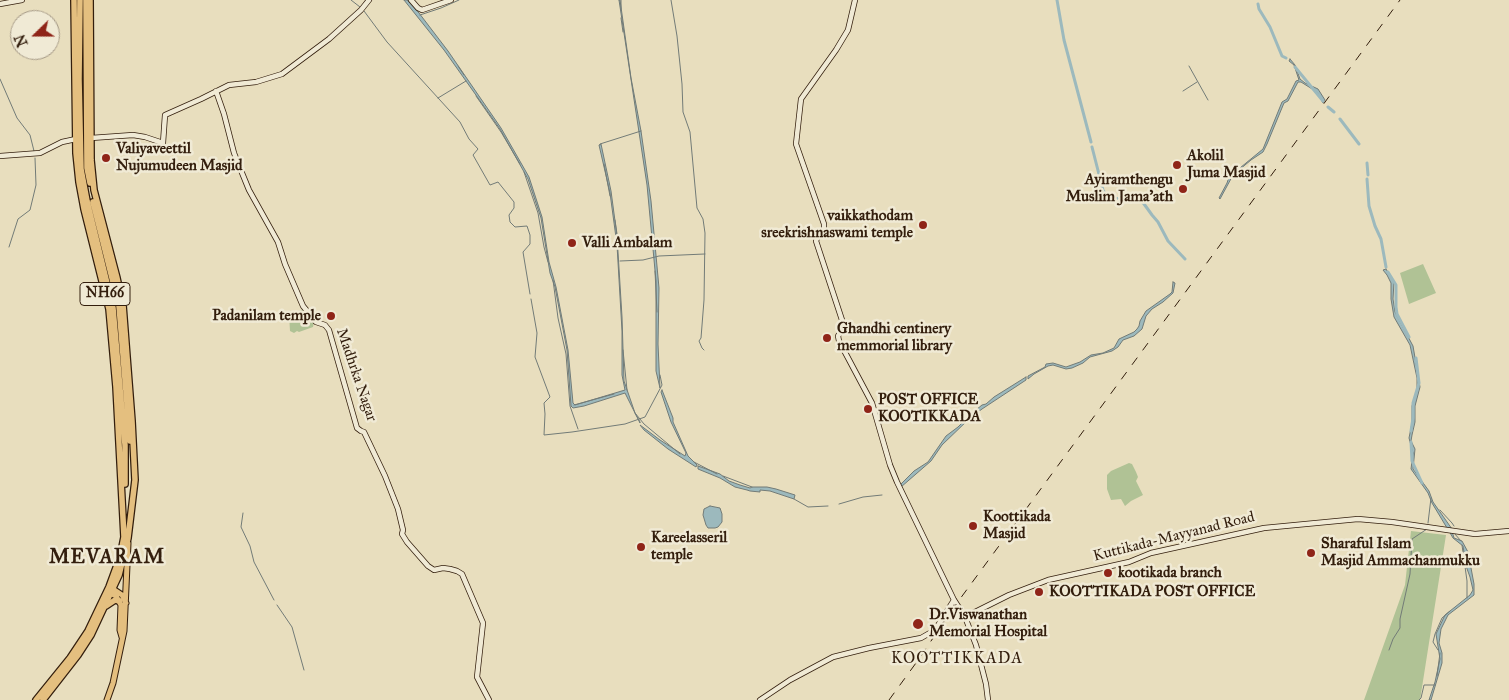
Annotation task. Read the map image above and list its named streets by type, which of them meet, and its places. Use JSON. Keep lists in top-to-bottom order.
{
  "streets": {
    "highway": ["NH66"],
    "main road": ["Madhrka Nagar", "Kuttikada-Mayyanad Road"]
  },
  "districts": ["MEVARAM", "KOOTTIKKADA"],
  "places": [
    "Valiyaveettil Nujumudeen Masjid",
    "Akolil Juma Masjid",
    "Ayiramthengu Muslim Jama'ath",
    "vaikkathodam sreekrishnaswami temple",
    "Valli Ambalam",
    "Padanilam temple",
    "Ghandhi centinery memmorial library",
    "POST OFFICE KOOTIKKADA",
    "Koottikada Masjid",
    "Kareelasseril temple",
    "Sharaful Islam Masjid Ammachanmukku",
    "kootikada branch",
    "KOOTTIKADA POST OFFICE",
    "Dr.Viswanathan Memorial Hospital"
  ],
  "north": "left"
}
